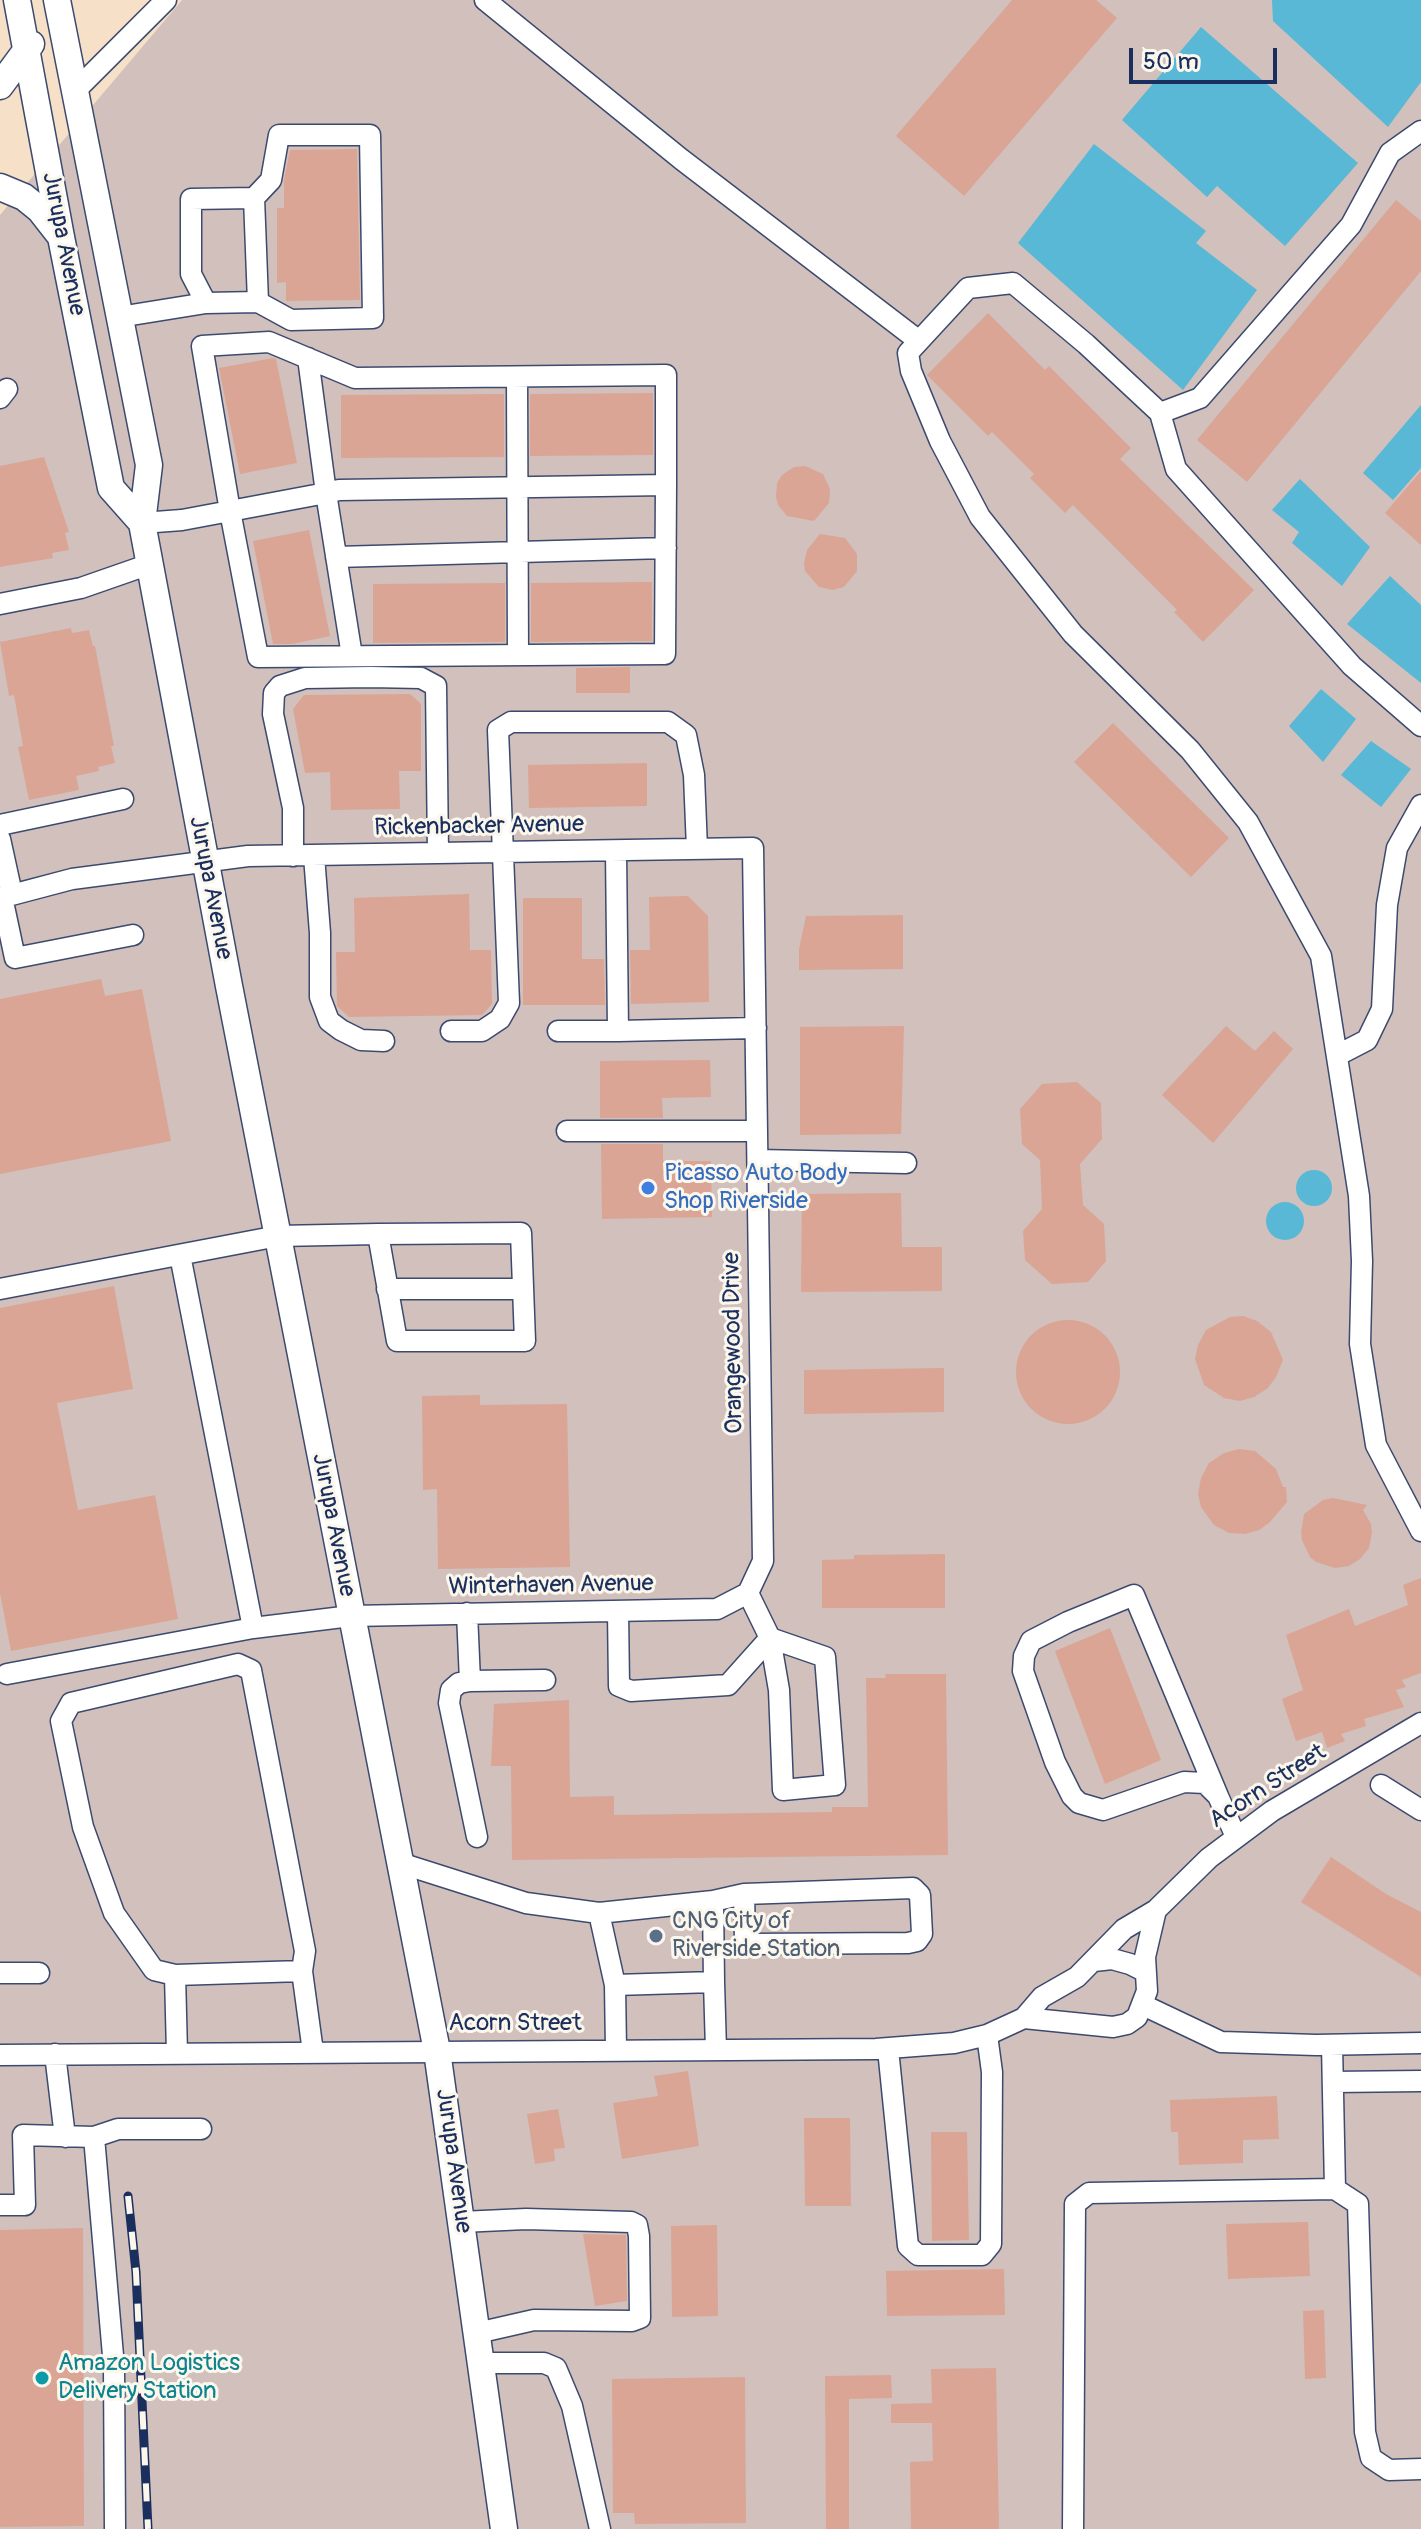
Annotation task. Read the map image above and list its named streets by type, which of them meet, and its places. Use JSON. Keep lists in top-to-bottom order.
{
  "streets": {
    "main road": ["Jurupa Avenue"],
    "street": [
      "Rickenbacker Avenue",
      "Orangewood Drive",
      "Winterhaven Avenue",
      "Acorn Street"
    ]
  },
  "crossings": [
    ["Jurupa Avenue", "Rickenbacker Avenue"],
    ["Jurupa Avenue", "Winterhaven Avenue"],
    ["Jurupa Avenue", "Acorn Street"],
    ["Rickenbacker Avenue", "Orangewood Drive"],
    ["Orangewood Drive", "Winterhaven Avenue"]
  ],
  "places": ["Picasso Auto Body Shop Riverside", "CNG City of Riverside Station", "Amazon Logistics Delivery Station"],
  "scale_bar": "50 m"
}
